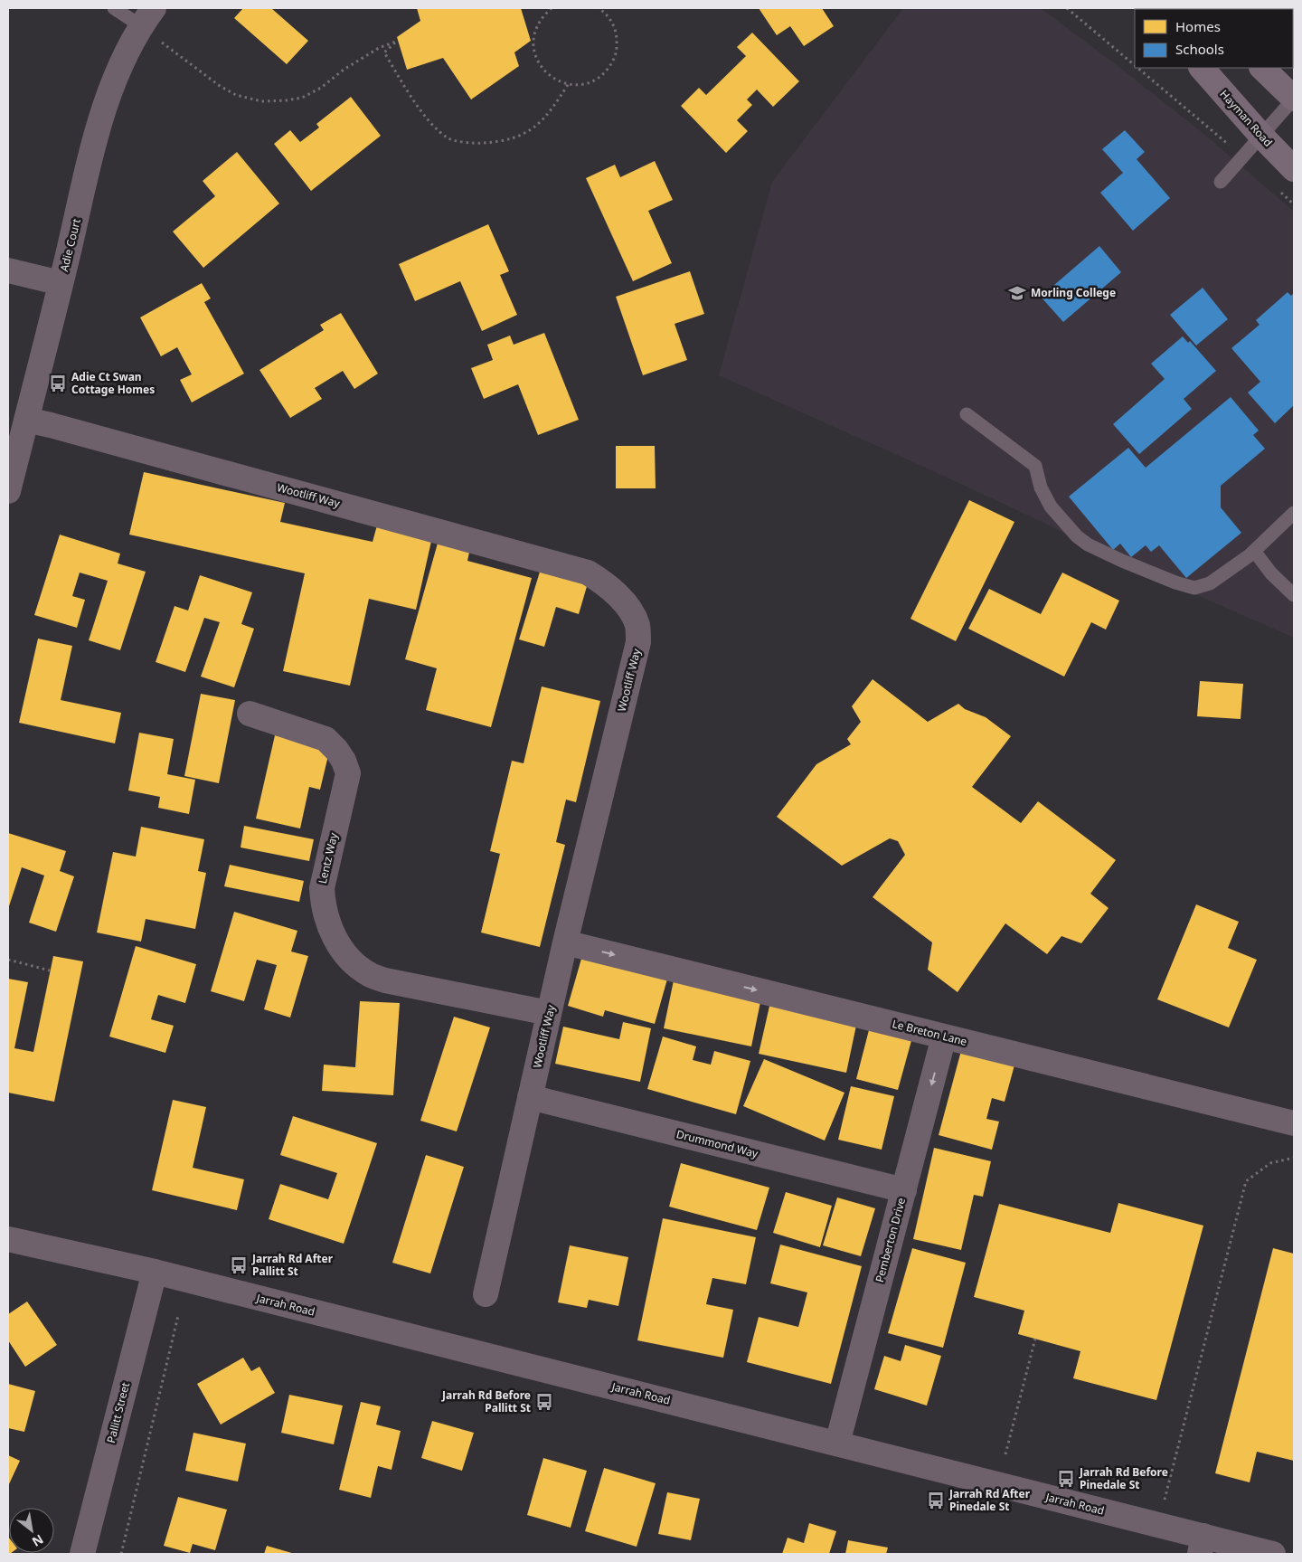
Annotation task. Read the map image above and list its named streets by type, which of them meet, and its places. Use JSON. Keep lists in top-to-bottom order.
{
  "streets": {
    "main road": ["Hayman Road"],
    "street": [
      "Adie Court",
      "Wootliff Way",
      "Lentz Way",
      "Le Breton Lane",
      "Drummond Way",
      "Pemberton Drive",
      "Jarrah Road",
      "Pallitt Street"
    ]
  },
  "crossings": [
    ["Adie Court", "Wootliff Way"],
    ["Wootliff Way", "Lentz Way"],
    ["Wootliff Way", "Le Breton Lane"],
    ["Wootliff Way", "Drummond Way"],
    ["Le Breton Lane", "Pemberton Drive"],
    ["Drummond Way", "Pemberton Drive"],
    ["Pemberton Drive", "Jarrah Road"],
    ["Jarrah Road", "Pallitt Street"]
  ],
  "one_way": ["Le Breton Lane", "Pemberton Drive"],
  "places": {
    "school or university": ["Morling College"],
    "bus stop": [
      "Adie Ct Swan Cottage Homes",
      "Jarrah Rd After Pallitt St",
      "Jarrah Rd Before Pallitt St",
      "Jarrah Rd Before Pinedale St",
      "Jarrah Rd After Pinedale St"
    ]
  },
  "legend": ["Homes", "Schools"],
  "north": "bottom right"
}
